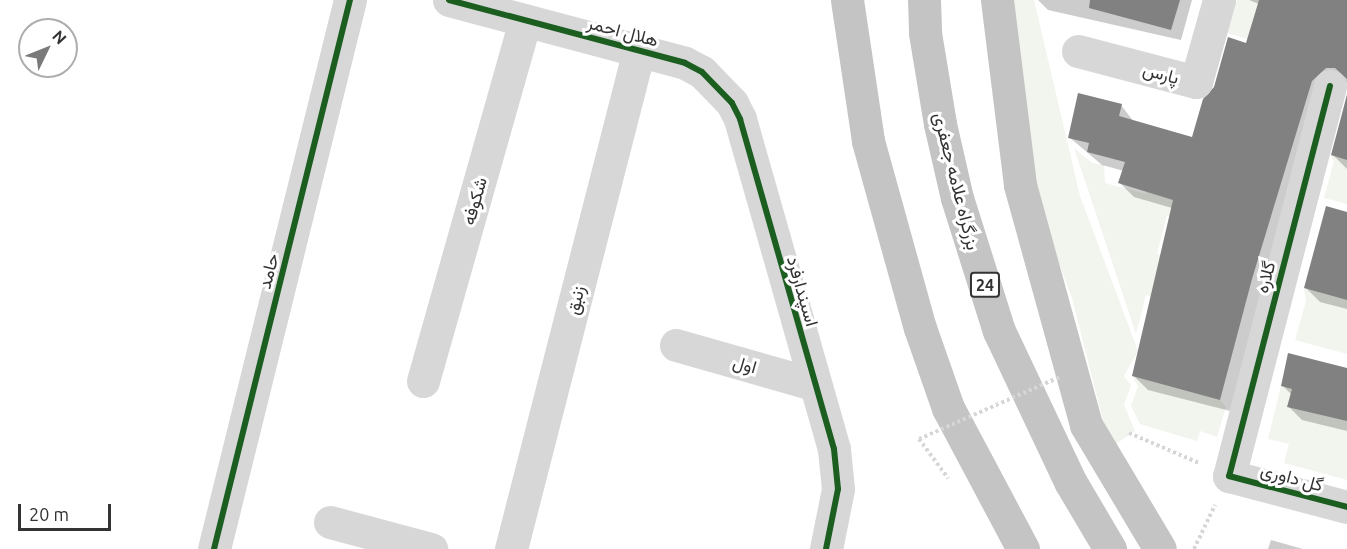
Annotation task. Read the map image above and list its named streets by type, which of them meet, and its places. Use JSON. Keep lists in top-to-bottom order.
{
  "streets": {
    "highway": ["بزرگراه علامه جعفری", "24"],
    "street": [
      "هلال احمر",
      "پارس",
      "شکوفه",
      "حامد",
      "گلاره",
      "اسپندارفرد",
      "زنبق",
      "اول",
      "گل داوری"
    ]
  },
  "crossings": [
    ["هلال احمر", "شکوفه"],
    ["هلال احمر", "اسپندارفرد"],
    ["هلال احمر", "زنبق"],
    ["گلاره", "گل داوری"],
    ["اسپندارفرد", "اول"]
  ],
  "scale_bar": "20 m",
  "north": "top right"
}
